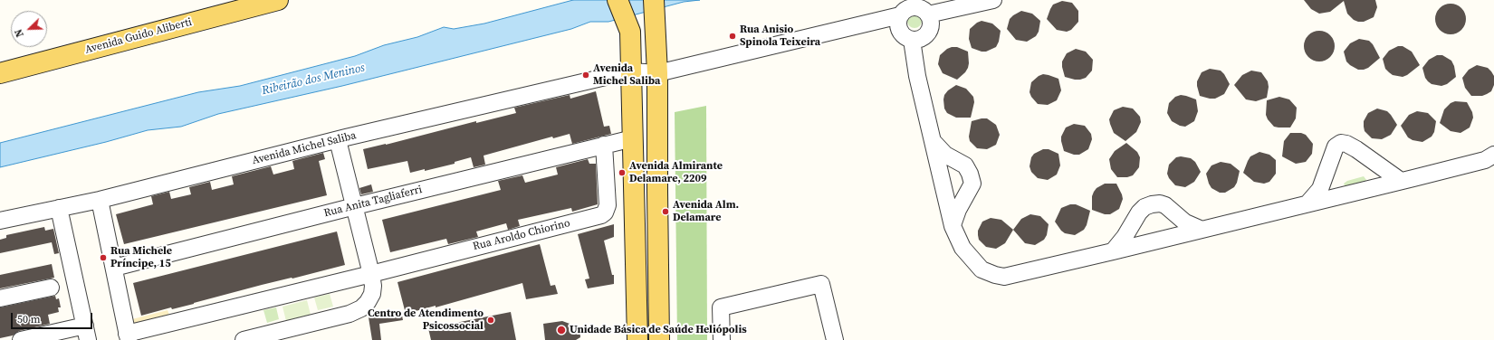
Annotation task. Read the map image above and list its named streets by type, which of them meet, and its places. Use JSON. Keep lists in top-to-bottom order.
{
  "streets": {
    "main road": ["Avenida Guido Aliberti"],
    "street": ["Avenida Michel Saliba", "Rua Anita Tagliaferri", "Rua Aroldo Chiorino"]
  },
  "crossings": [
    ["Rua Anita Tagliaferri", "Rua Aroldo Chiorino"]
  ],
  "water": ["Ribeirão dos Meninos"],
  "places": [
    "Rua Anisio Spinola Teixeira",
    "Avenida Michel Saliba",
    "Avenida Almirante Delamare, 2209",
    "Avenida Alm. Delamare",
    "Rua Michele Príncipe, 15",
    "Centro de Atendimento Psicossocial",
    "Unidade Básica de Saúde Heliópolis"
  ],
  "scale_bar": "50 m",
  "north": "bottom left"
}
